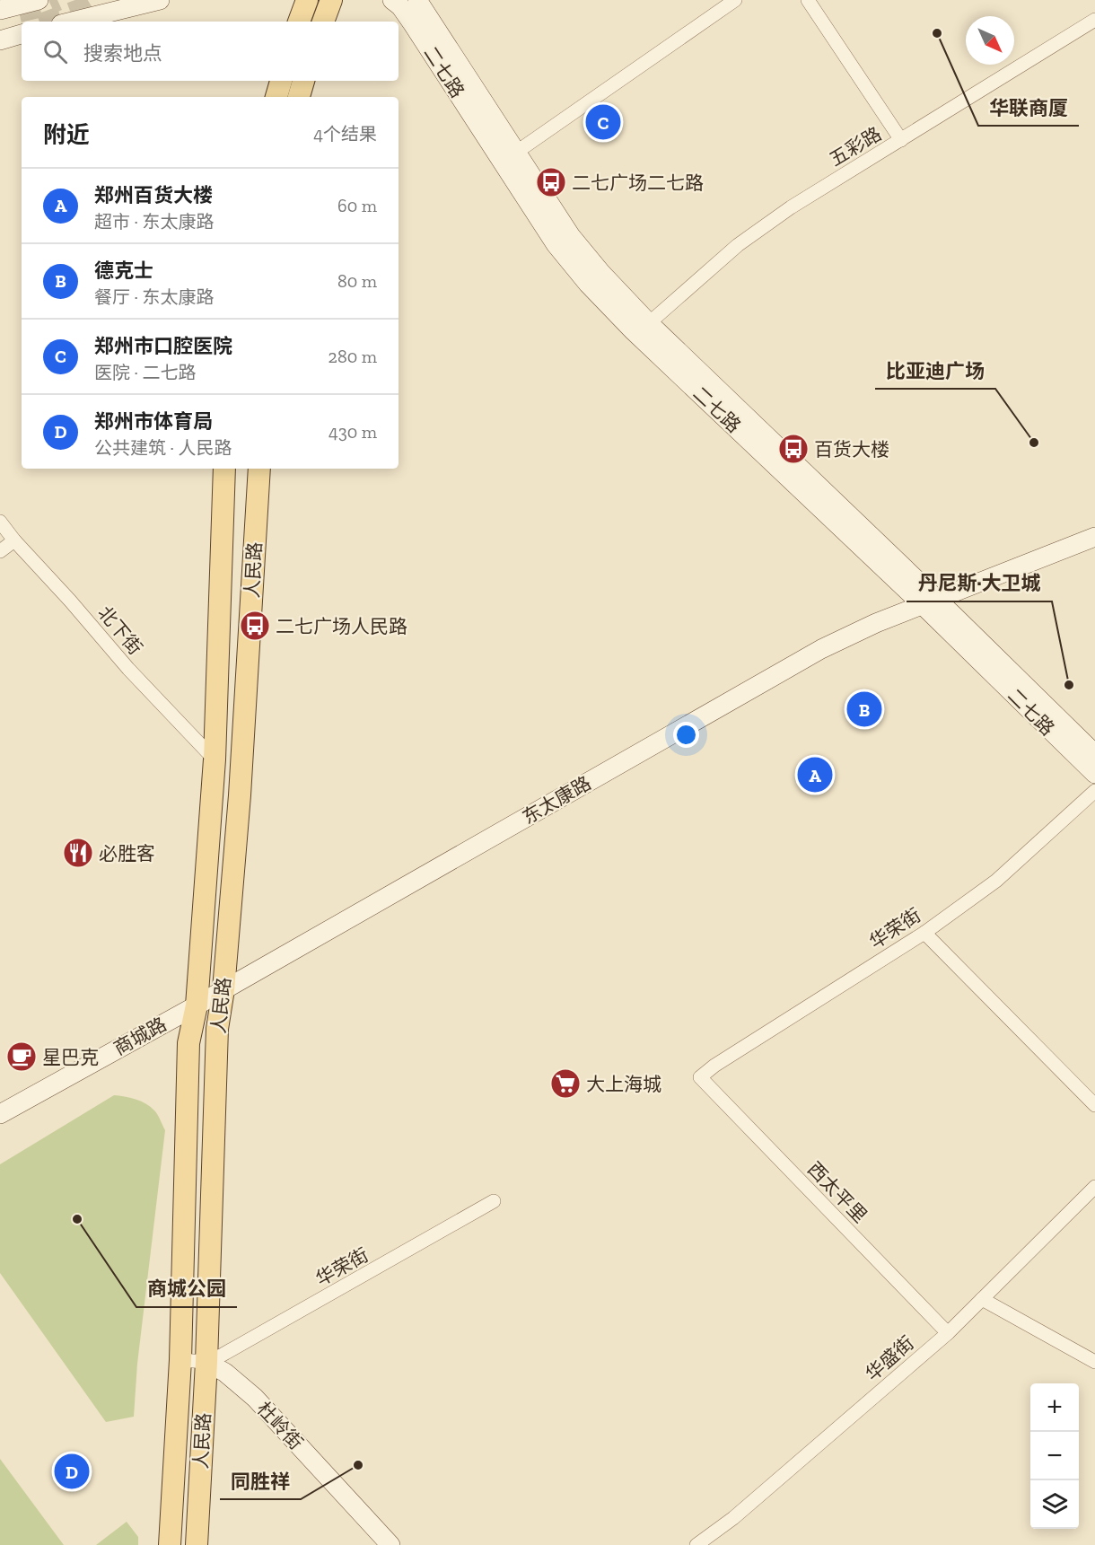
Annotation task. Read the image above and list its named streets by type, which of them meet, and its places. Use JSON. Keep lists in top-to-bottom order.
{
  "streets": {
    "main road": [
      "二七路",
      "人民路",
      "东太康路",
      "商城路",
      "杜岭街"
    ],
    "street": [
      "五彩路",
      "北下街",
      "华荣街",
      "西太平里",
      "华盛街"
    ]
  },
  "crossings": [
    ["二七路", "五彩路"],
    ["二七路", "东太康路"],
    ["人民路", "北下街"],
    ["人民路", "东太康路"],
    ["人民路", "华荣街"],
    ["人民路", "商城路"],
    ["人民路", "杜岭街"],
    ["东太康路", "商城路"],
    ["华荣街", "西太平里"],
    ["华荣街", "杜岭街"],
    ["西太平里", "华盛街"]
  ],
  "places": {
    "other": [
      "华联商厦",
      "比亚迪广场",
      "丹尼斯·大卫城",
      "商城公园",
      "同胜祥"
    ],
    "bus stop": ["二七广场二七路", "百货大楼", "二七广场人民路"],
    "restaurant": ["必胜客"],
    "cafe": ["星巴克"],
    "supermarket": ["大上海城"]
  },
  "north": "bottom right",
  "page": {
    "search": "搜索地点",
    "heading": ["附近", "4个结果"],
    "pins": [
      "C",
      "B",
      "A",
      "D"
    ],
    "list": [
      {
        "mark": "A",
        "name": "郑州百货大楼",
        "note": "超市 · 东太康路",
        "value": "60 m"
      },
      {
        "mark": "B",
        "name": "德克士",
        "note": "餐厅 · 东太康路",
        "value": "80 m"
      },
      {
        "mark": "C",
        "name": "郑州市口腔医院",
        "note": "医院 · 二七路",
        "value": "280 m"
      },
      {
        "mark": "D",
        "name": "郑州市体育局",
        "note": "公共建筑 · 人民路",
        "value": "430 m"
      }
    ],
    "map_buttons": ["+", "−"]
  }
}
